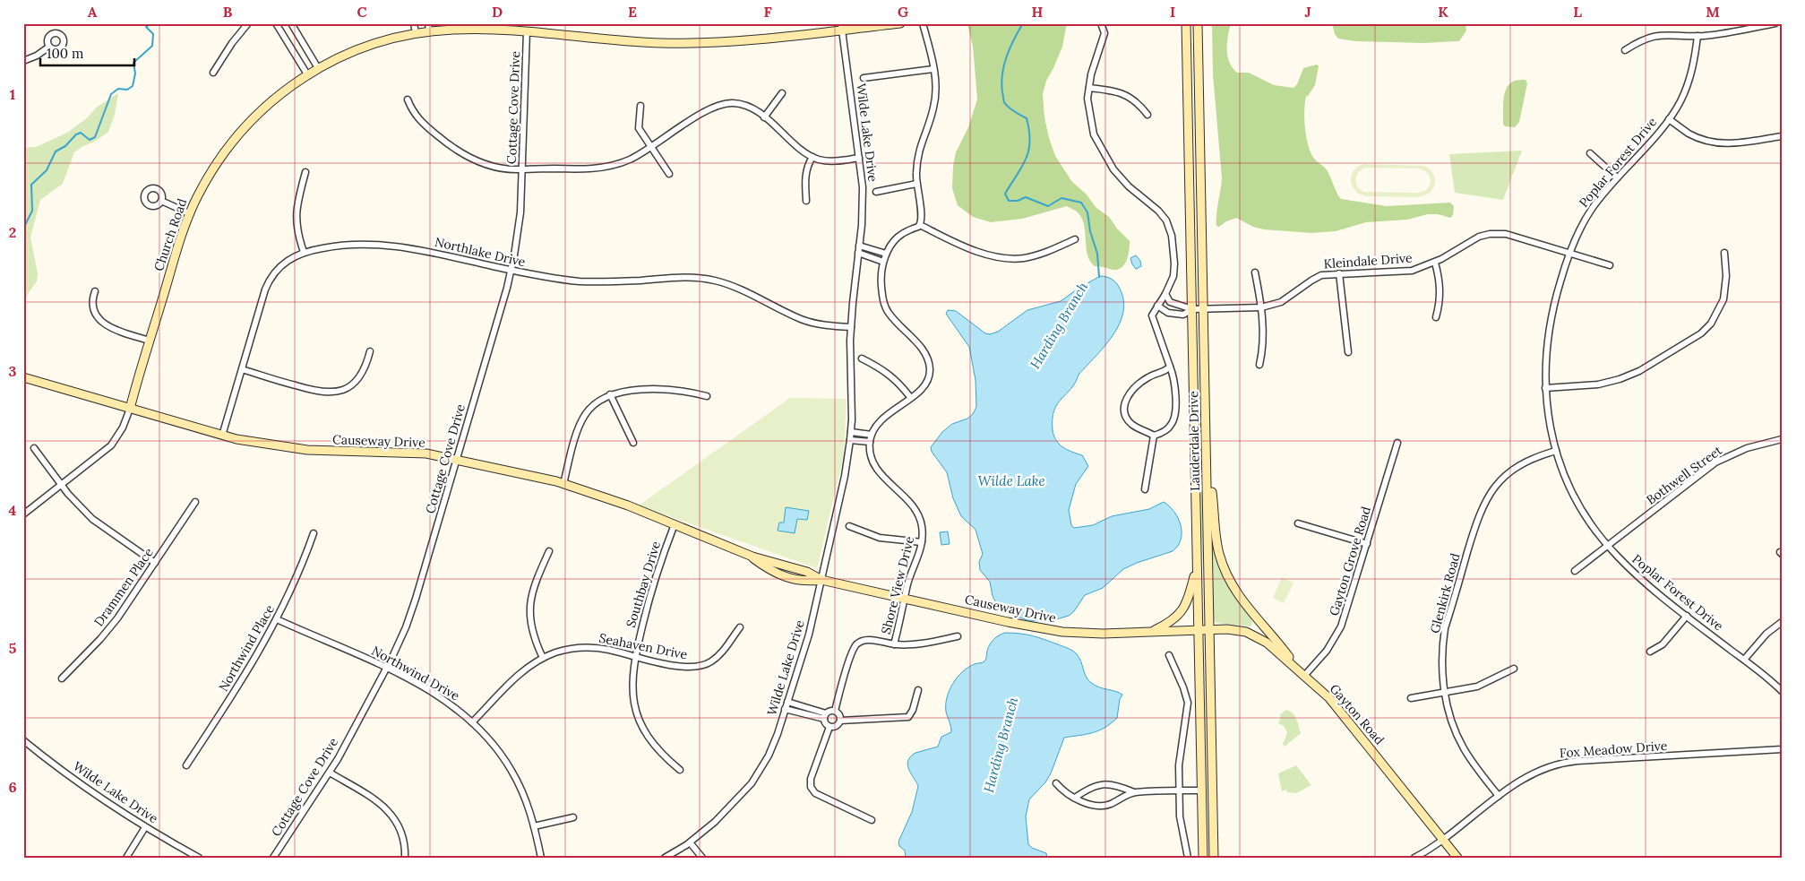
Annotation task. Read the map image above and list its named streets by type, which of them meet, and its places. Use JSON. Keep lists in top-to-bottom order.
{
  "streets": {
    "street": [
      "Cottage Cove Drive",
      "Wilde Lake Drive",
      "Poplar Forest Drive",
      "Church Road",
      "Northlake Drive",
      "Kleindale Drive",
      "Causeway Drive",
      "Lauderdale Drive",
      "Bothwell Street",
      "Gayton Grove Road",
      "Southbay Drive",
      "Shore View Drive",
      "Drammen Place",
      "Glenkirk Road",
      "Seahaven Drive",
      "Northwind Place",
      "Northwind Drive",
      "Gayton Road",
      "Fox Meadow Drive"
    ]
  },
  "crossings": [
    ["Cottage Cove Drive", "Church Road"],
    ["Cottage Cove Drive", "Northlake Drive"],
    ["Cottage Cove Drive", "Causeway Drive"],
    ["Cottage Cove Drive", "Northwind Drive"],
    ["Wilde Lake Drive", "Church Road"],
    ["Wilde Lake Drive", "Northlake Drive"],
    ["Wilde Lake Drive", "Causeway Drive"],
    ["Poplar Forest Drive", "Kleindale Drive"],
    ["Poplar Forest Drive", "Bothwell Street"],
    ["Poplar Forest Drive", "Glenkirk Road"],
    ["Church Road", "Causeway Drive"],
    ["Northlake Drive", "Causeway Drive"],
    ["Kleindale Drive", "Lauderdale Drive"],
    ["Causeway Drive", "Lauderdale Drive"],
    ["Causeway Drive", "Southbay Drive"],
    ["Causeway Drive", "Shore View Drive"],
    ["Causeway Drive", "Gayton Road"],
    ["Lauderdale Drive", "Gayton Road"],
    ["Gayton Grove Road", "Gayton Road"],
    ["Southbay Drive", "Seahaven Drive"],
    ["Glenkirk Road", "Fox Meadow Drive"],
    ["Seahaven Drive", "Northwind Drive"],
    ["Northwind Place", "Northwind Drive"],
    ["Gayton Road", "Fox Meadow Drive"]
  ],
  "water": ["Harding Branch", "Wilde Lake"],
  "scale_bar": "100 m",
  "grid": {
    "columns": [
      "A",
      "B",
      "C",
      "D",
      "E",
      "F",
      "G",
      "H",
      "I",
      "J",
      "K",
      "L",
      "M"
    ],
    "rows": [
      "1",
      "2",
      "3",
      "4",
      "5",
      "6"
    ]
  }
}
